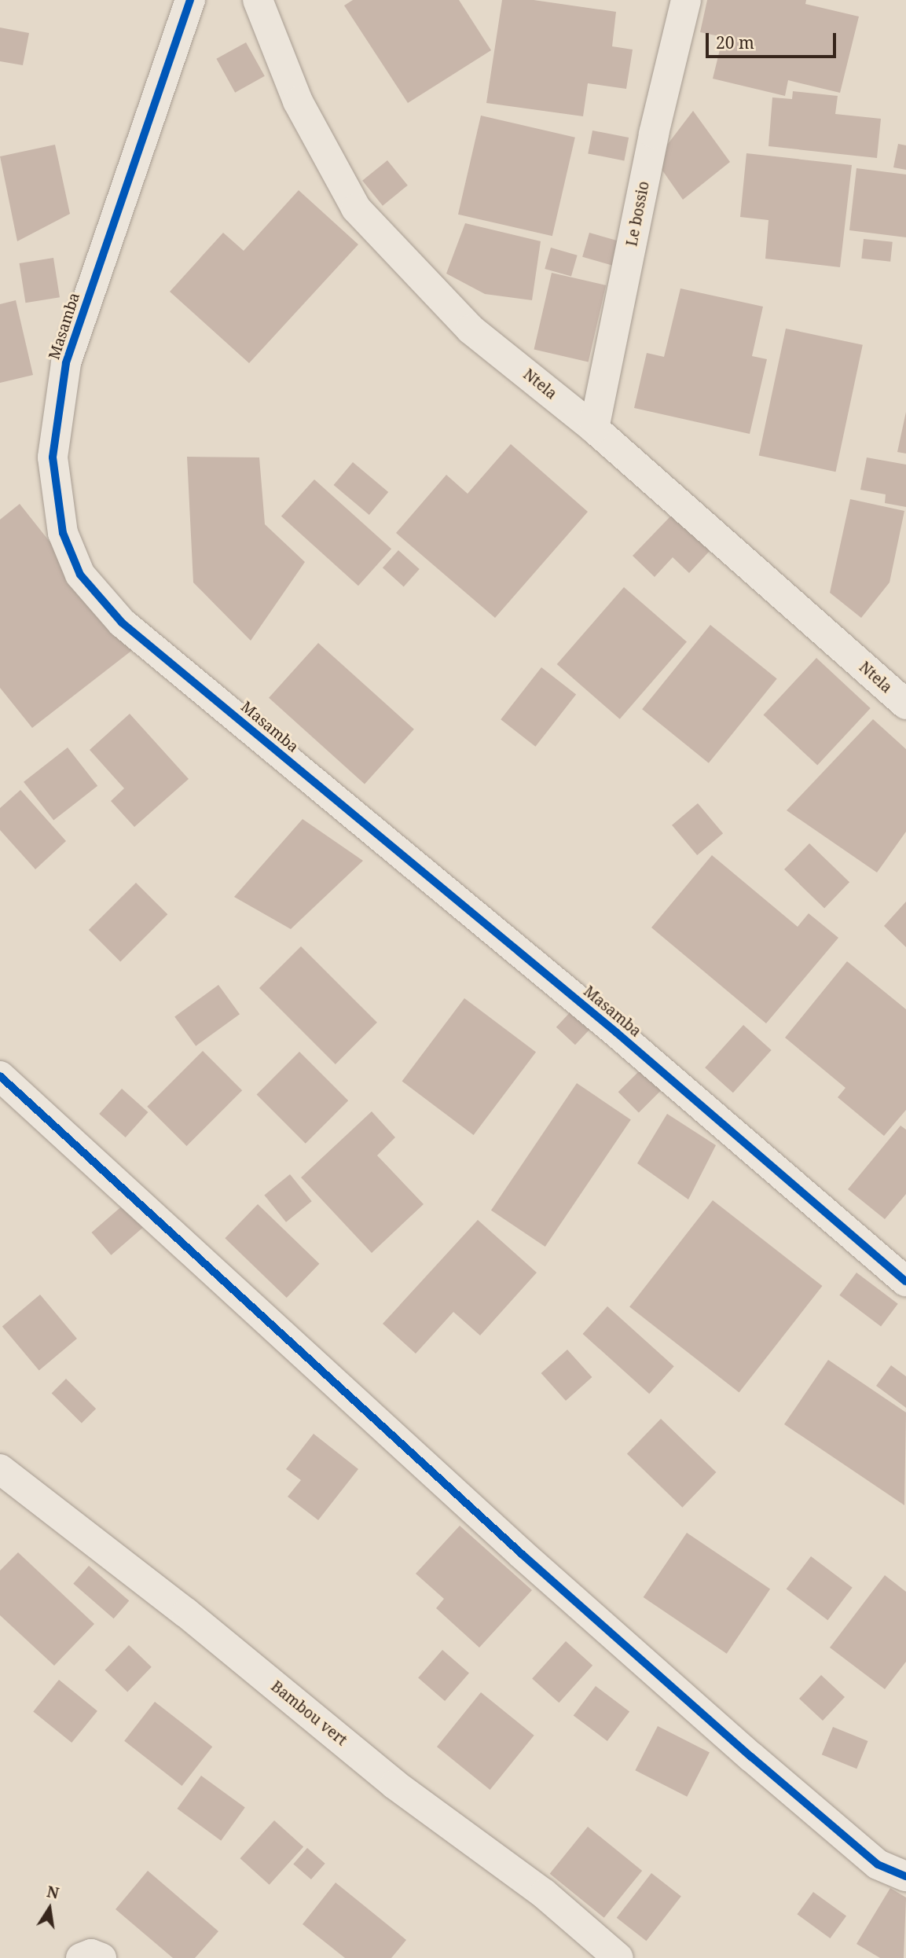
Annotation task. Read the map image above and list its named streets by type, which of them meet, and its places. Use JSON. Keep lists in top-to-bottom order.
{
  "streets": {
    "street": [
      "Le bossio",
      "Masamba",
      "Ntela",
      "Bambou vert"
    ]
  },
  "crossings": [
    ["Le bossio", "Ntela"]
  ],
  "scale_bar": "20 m",
  "north": "top"
}
